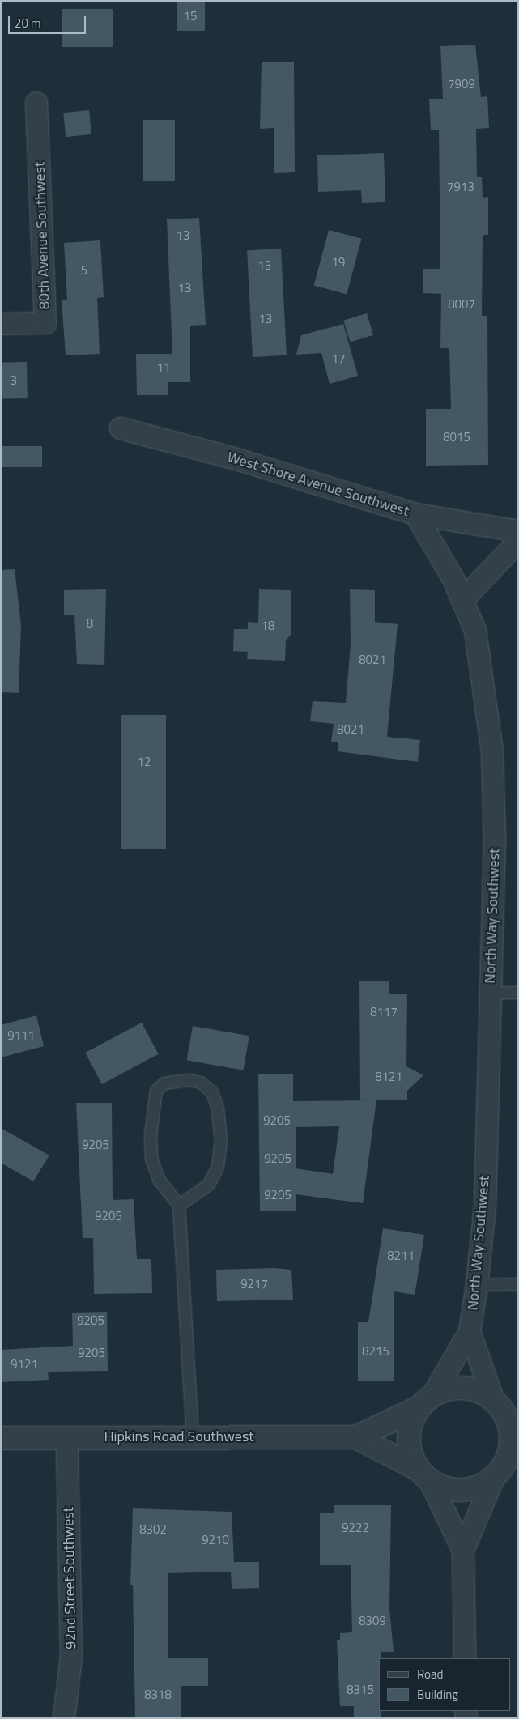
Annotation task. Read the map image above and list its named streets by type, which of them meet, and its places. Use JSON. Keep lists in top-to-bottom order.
{
  "streets": {
    "street": [
      "80th Avenue Southwest",
      "West Shore Avenue Southwest",
      "North Way Southwest",
      "Hipkins Road Southwest",
      "92nd Street Southwest"
    ]
  },
  "crossings": [
    ["West Shore Avenue Southwest", "North Way Southwest"],
    ["North Way Southwest", "Hipkins Road Southwest"],
    ["Hipkins Road Southwest", "92nd Street Southwest"]
  ],
  "house_numbers": [
    "15",
    "7909",
    "7913",
    "13",
    "19",
    "13",
    "5",
    "13",
    "8007",
    "13",
    "17",
    "11",
    "3",
    "8015",
    "8",
    "18",
    "8021",
    "8021",
    "12",
    "8117",
    "9111",
    "8121",
    "9205",
    "9205",
    "9205",
    "9205",
    "9205",
    "8211",
    "9217",
    "9205",
    "8215",
    "9205",
    "9121",
    "9222",
    "8302",
    "9210",
    "8309",
    "8315",
    "8318"
  ],
  "legend": ["Road", "Building"],
  "scale_bar": "20 m"
}
